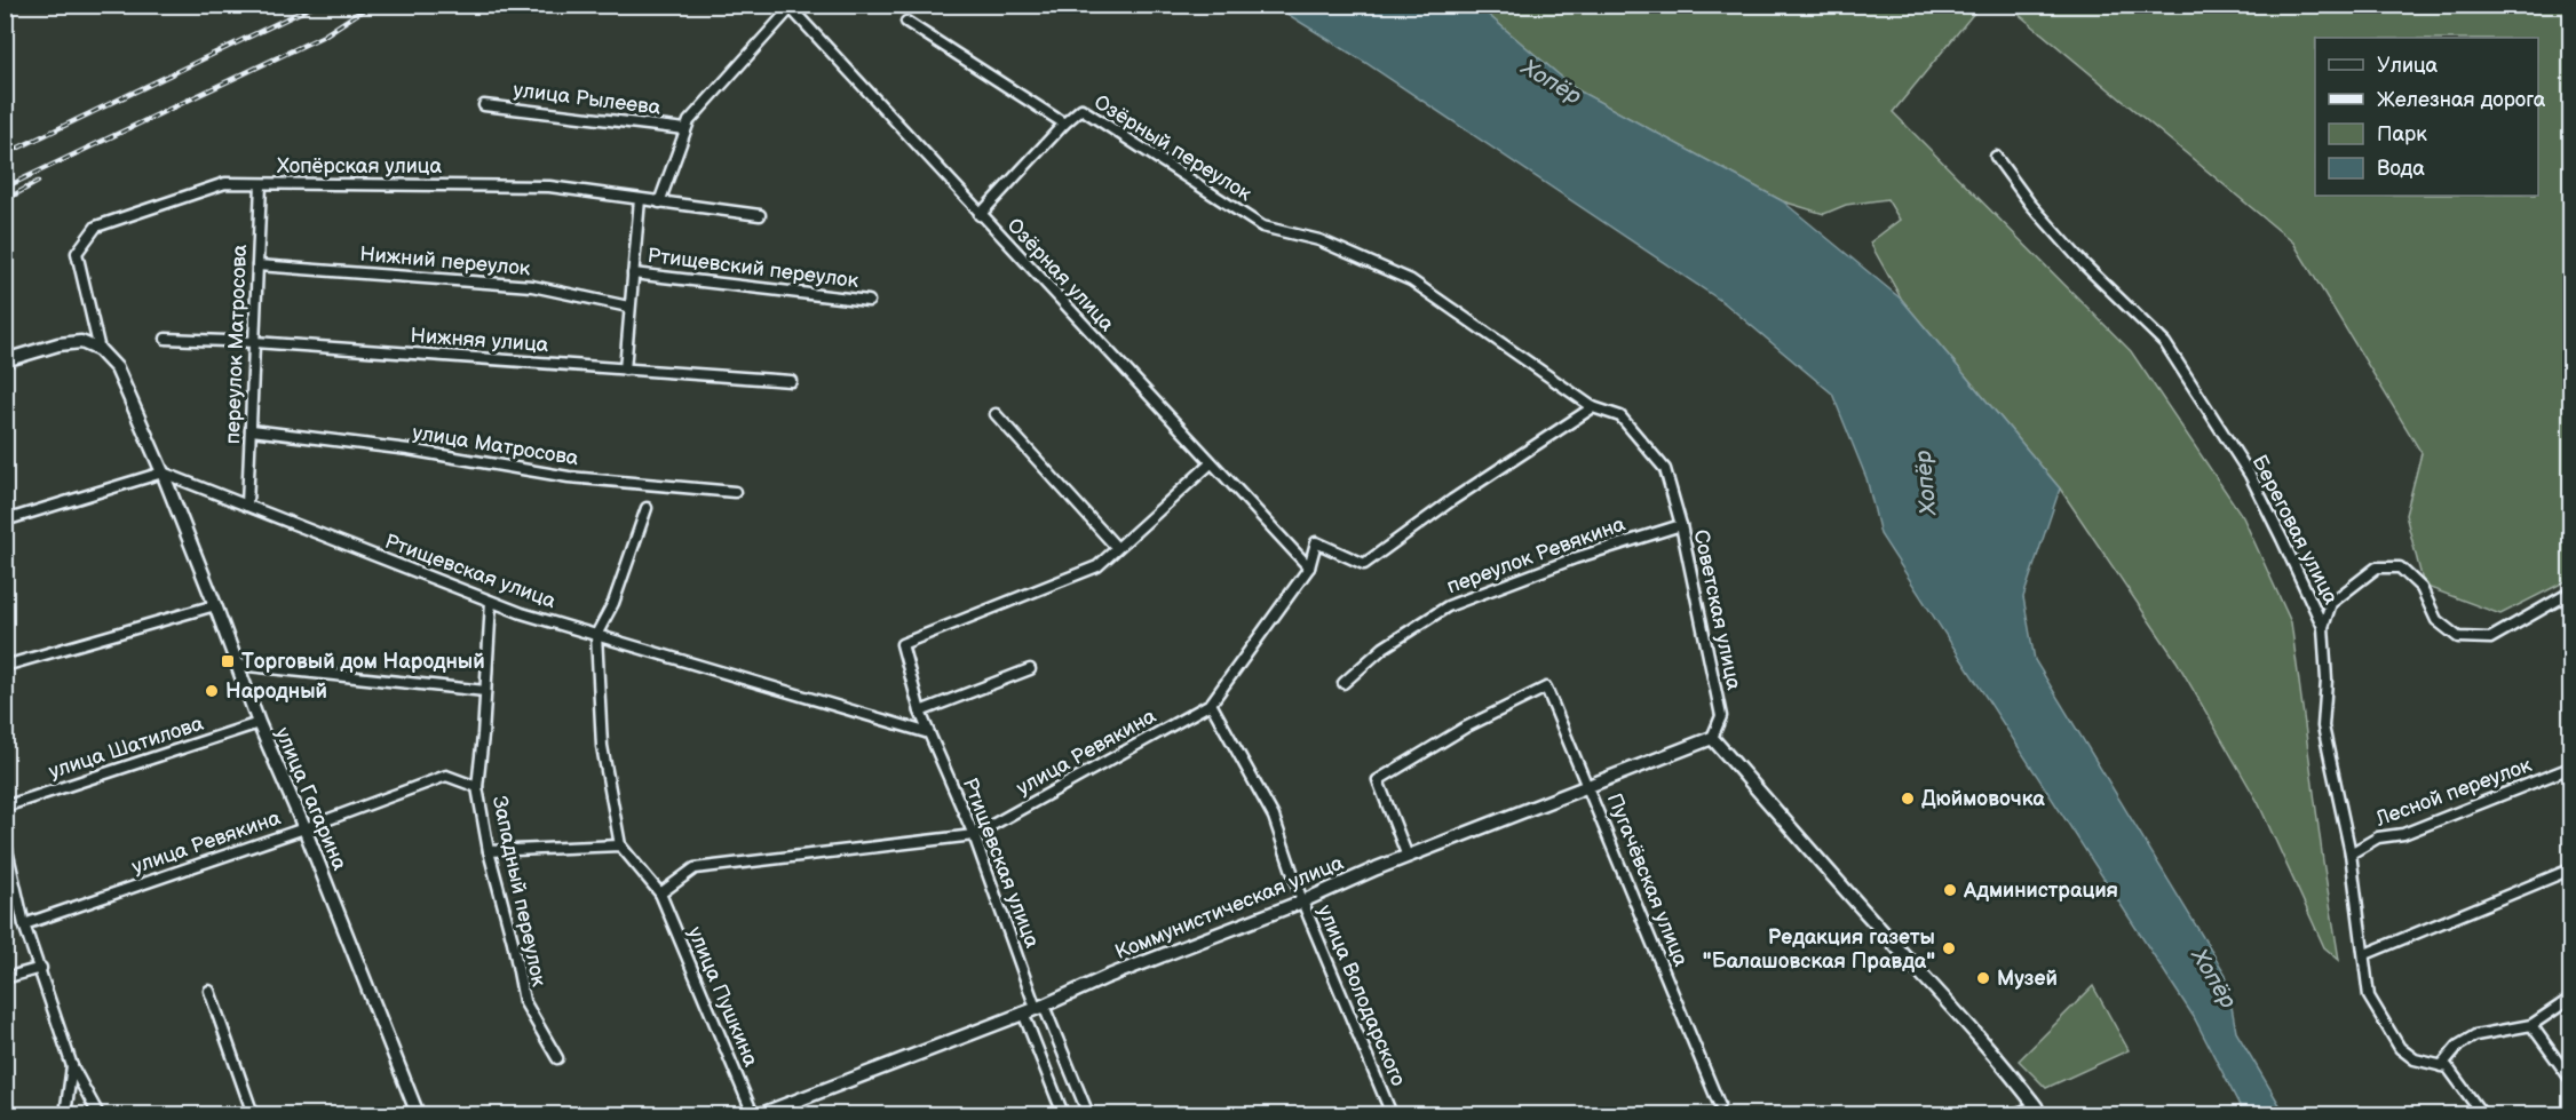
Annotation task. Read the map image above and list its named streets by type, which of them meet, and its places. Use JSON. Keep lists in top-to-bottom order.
{
  "streets": {
    "street": [
      "улица Рылеева",
      "Озёрный переулок",
      "Хопёрская улица",
      "Нижний переулок",
      "Ртищевский переулок",
      "Озёрная улица",
      "Нижняя улица",
      "переулок Матросова",
      "улица Матросова",
      "Береговая улица",
      "переулок Ревякина",
      "Ртищевская улица",
      "Советская улица",
      "улица Шатилова",
      "улица Ревякина",
      "Лесной переулок",
      "улица Гагарина",
      "Пугачёвская улица",
      "Западный переулок",
      "Коммунистическая улица",
      "улица Володарского",
      "улица Пушкина"
    ]
  },
  "crossings": [
    ["Озёрный переулок", "Озёрная улица"],
    ["Озёрный переулок", "Советская улица"],
    ["Хопёрская улица", "переулок Матросова"],
    ["Хопёрская улица", "улица Гагарина"],
    ["Нижний переулок", "переулок Матросова"],
    ["Озёрная улица", "Ртищевская улица"],
    ["Озёрная улица", "улица Ревякина"],
    ["Нижняя улица", "переулок Матросова"],
    ["переулок Матросова", "улица Матросова"],
    ["переулок Матросова", "Ртищевская улица"],
    ["Береговая улица", "Лесной переулок"],
    ["переулок Ревякина", "Советская улица"],
    ["Ртищевская улица", "улица Ревякина"],
    ["Ртищевская улица", "улица Гагарина"],
    ["Ртищевская улица", "Западный переулок"],
    ["Ртищевская улица", "Коммунистическая улица"],
    ["Советская улица", "улица Ревякина"],
    ["Советская улица", "Коммунистическая улица"],
    ["улица Шатилова", "улица Гагарина"],
    ["улица Ревякина", "улица Гагарина"],
    ["улица Ревякина", "Западный переулок"],
    ["улица Ревякина", "улица Володарского"],
    ["улица Ревякина", "улица Пушкина"],
    ["Пугачёвская улица", "Коммунистическая улица"],
    ["Коммунистическая улица", "улица Володарского"]
  ],
  "water": ["Хопёр"],
  "places": {
    "transit": ["Торговый дом Народный"],
    "other": [
      "Народный",
      "Дюймовочка",
      "Администрация",
      "Редакция газеты \"Балашовская Правда\"",
      "Музей"
    ]
  },
  "legend": [
    "Улица",
    "Железная дорога",
    "Парк",
    "Вода"
  ]
}
